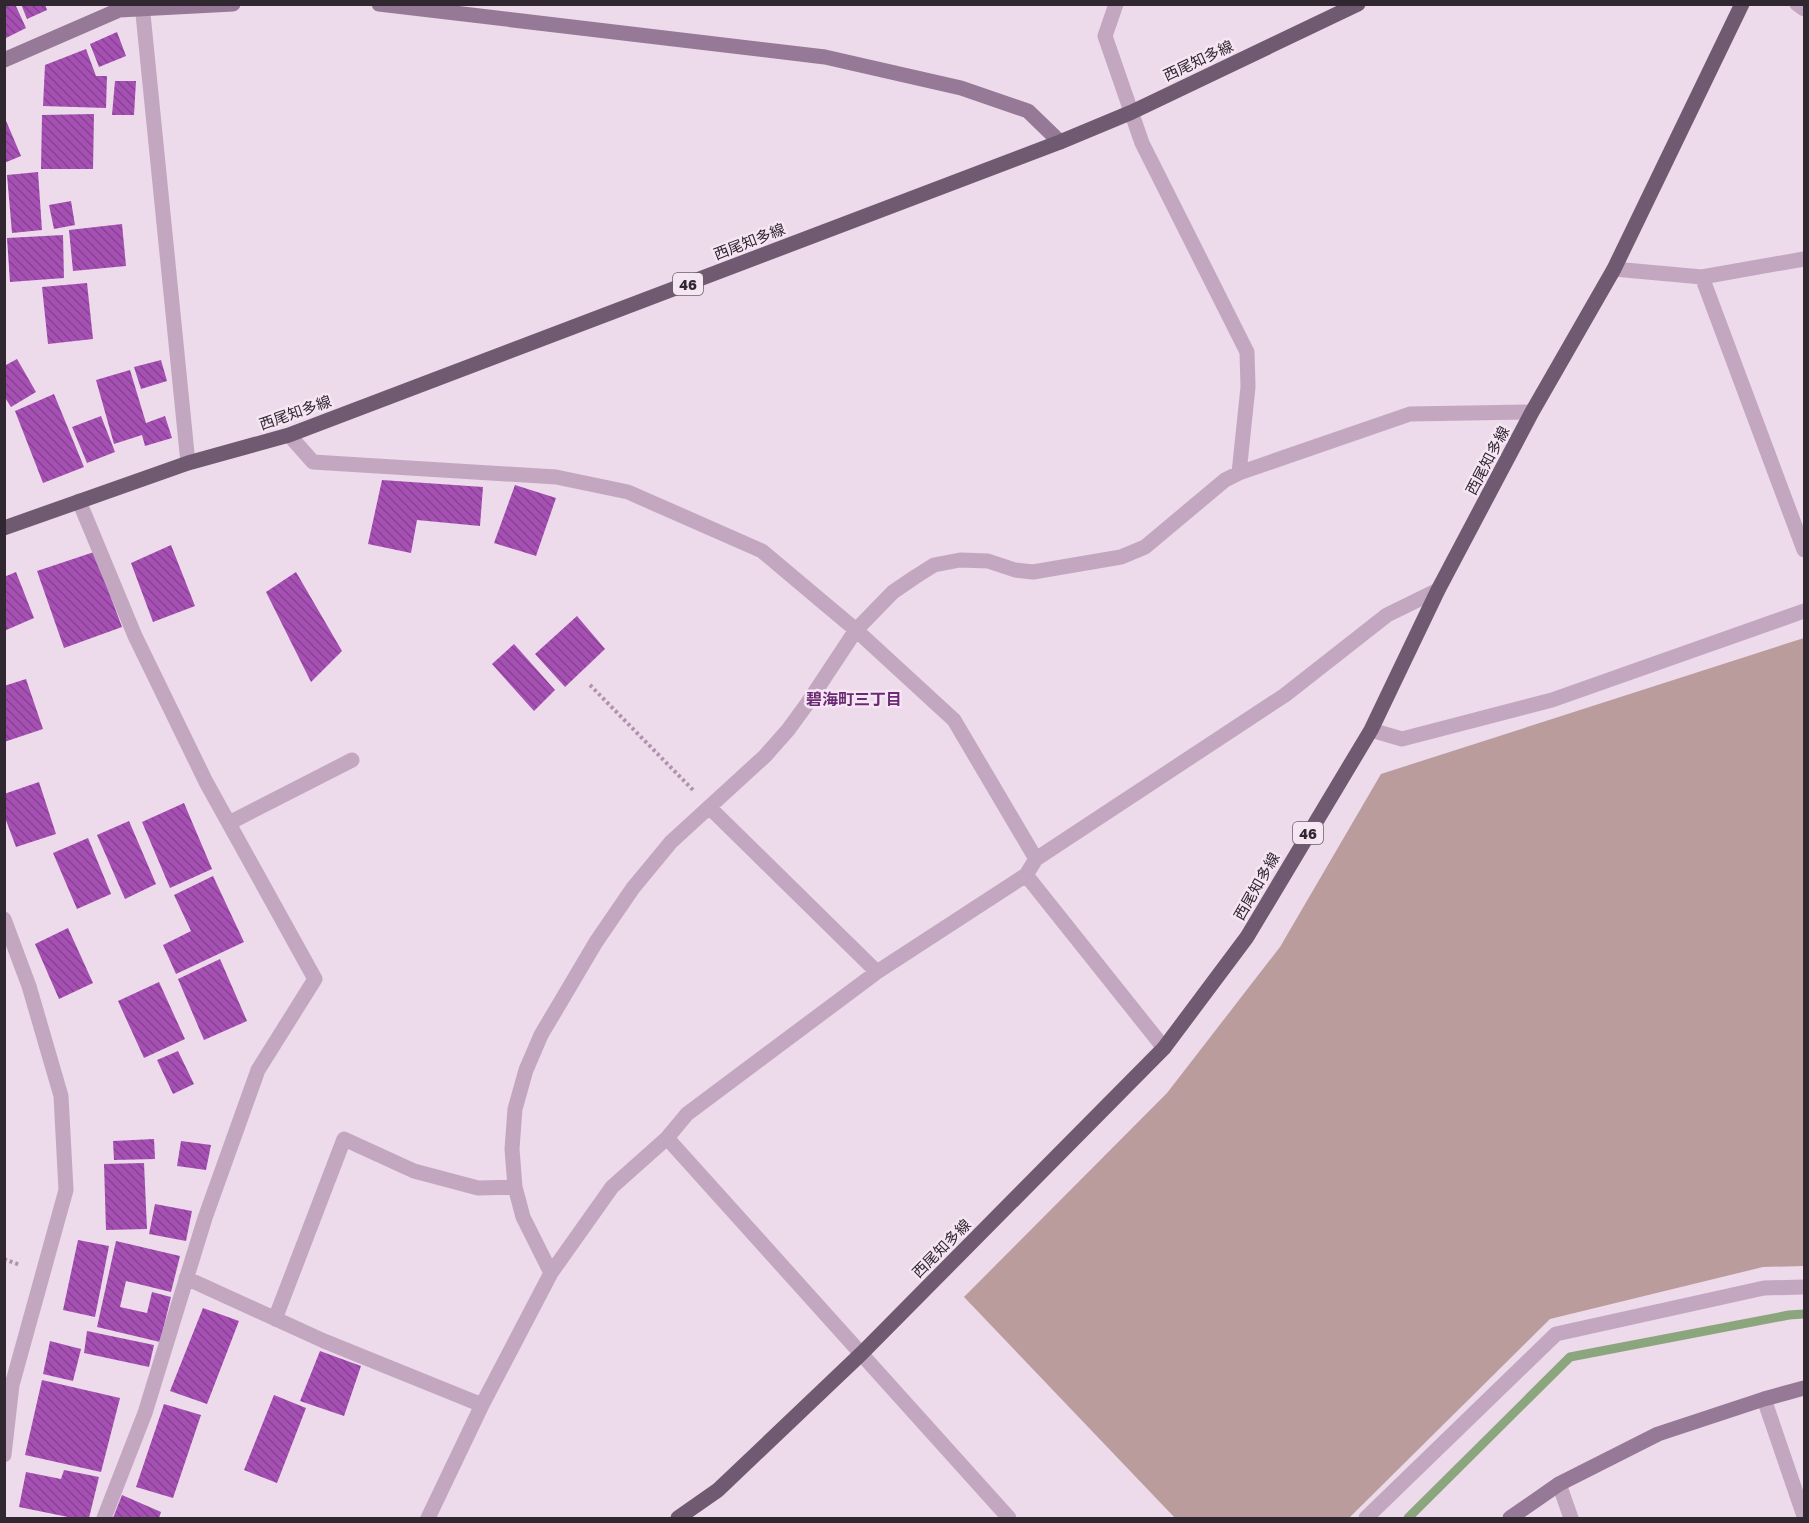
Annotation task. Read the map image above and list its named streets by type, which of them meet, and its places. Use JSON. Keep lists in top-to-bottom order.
{
  "streets": {
    "main road": ["西尾知多線", "46"]
  },
  "districts": ["碧海町三丁目"]
}
